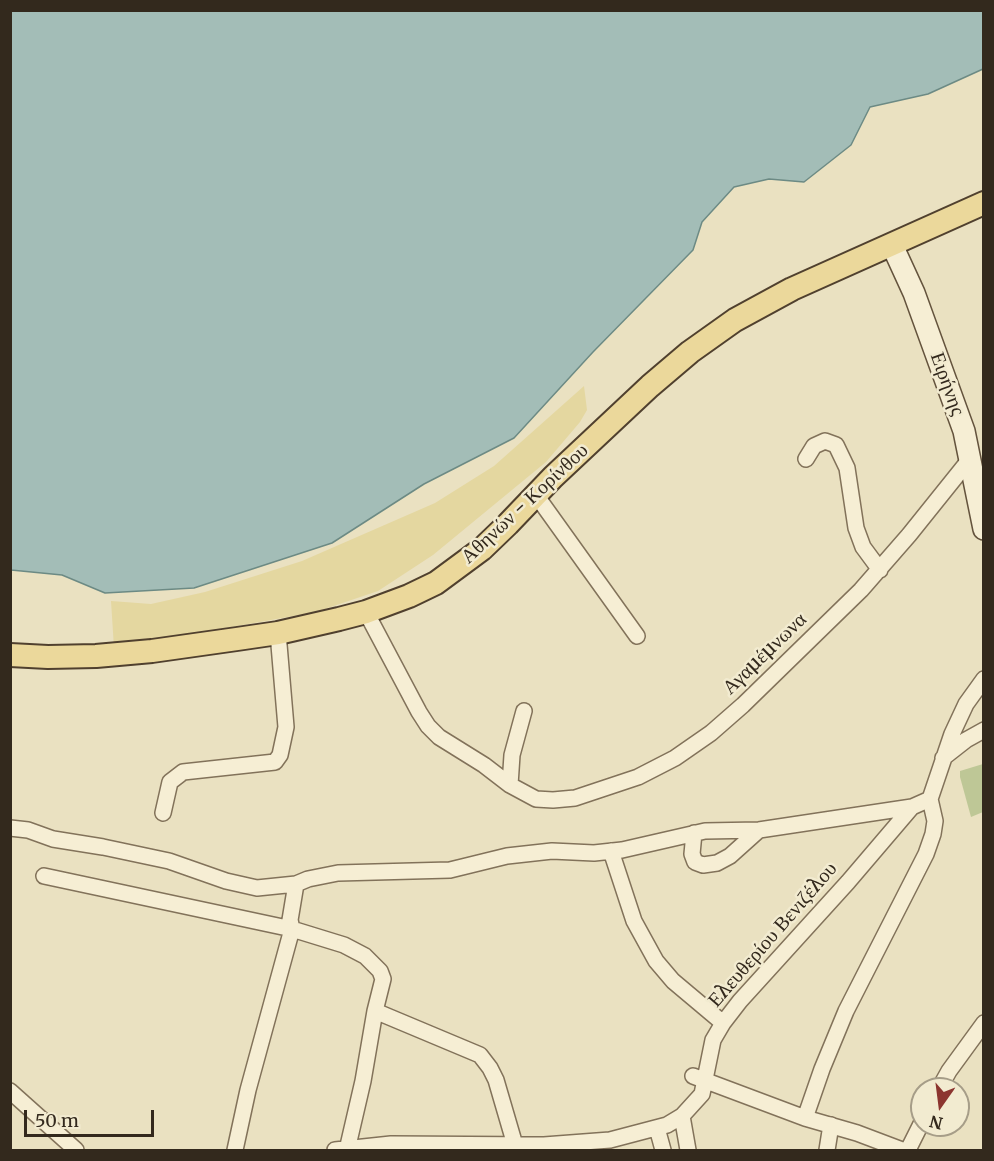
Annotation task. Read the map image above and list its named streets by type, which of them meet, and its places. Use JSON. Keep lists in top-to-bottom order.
{
  "streets": {
    "main road": ["Αθηνών - Κορίνθου"],
    "street": ["Ειρήνης", "Αγαμέμνωνα", "Ελευθερίου Βενιζέλου"]
  },
  "crossings": [
    ["Ειρήνης", "Αθηνών - Κορίνθου"],
    ["Ειρήνης", "Αγαμέμνωνα"]
  ],
  "scale_bar": "50 m",
  "north": "bottom"
}
